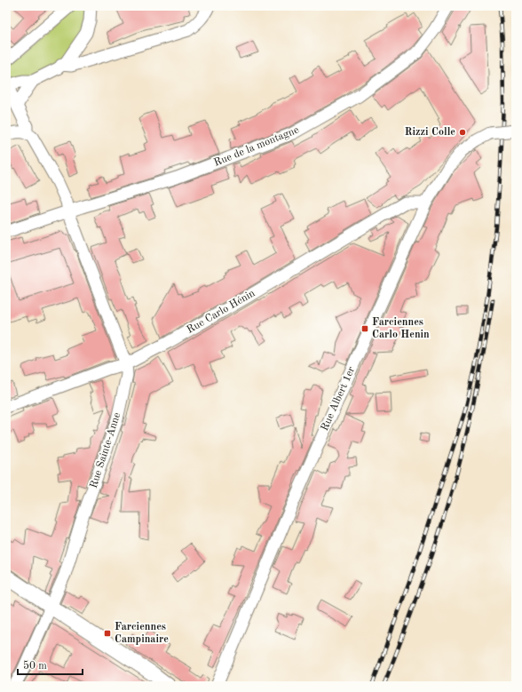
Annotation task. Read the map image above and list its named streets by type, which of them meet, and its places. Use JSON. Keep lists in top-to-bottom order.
{
  "streets": {
    "street": [
      "Rue de la montagne",
      "Rue Carlo Hénin",
      "Rue Albert 1er",
      "Rue Sainte-Anne"
    ]
  },
  "crossings": [
    ["Rue de la montagne", "Rue Sainte-Anne"],
    ["Rue Carlo Hénin", "Rue Albert 1er"],
    ["Rue Carlo Hénin", "Rue Sainte-Anne"]
  ],
  "places": {
    "other": ["Rizzi Colle"],
    "transit": ["Farciennes Carlo Henin", "Farciennes Campinaire"]
  },
  "scale_bar": "50 m"
}
